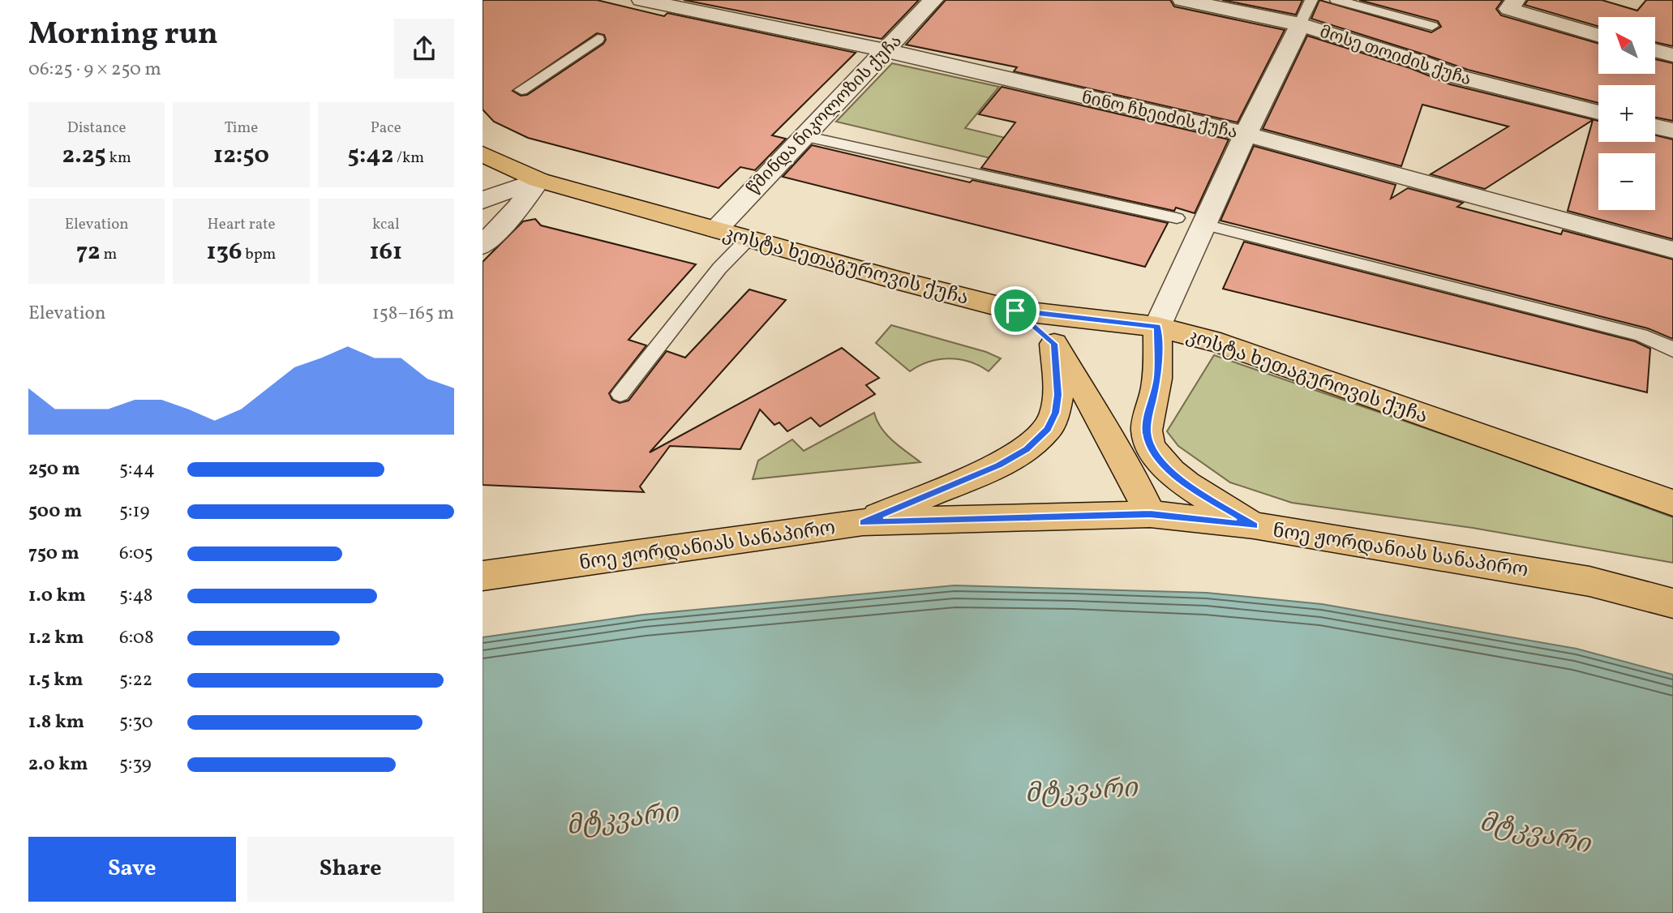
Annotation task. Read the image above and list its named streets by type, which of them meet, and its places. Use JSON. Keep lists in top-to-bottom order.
{
  "streets": {
    "main road": ["კოსტა ხეთაგუროვის ქუჩა", "ნოე ჟორდანიას სანაპირო"],
    "street": ["მოსე თოიძის ქუჩა", "წმინდა ნიკოლოზის ქუჩა", "ნინო ჩხეიძის ქუჩა"]
  },
  "crossings": [
    ["წმინდა ნიკოლოზის ქუჩა", "ნინო ჩხეიძის ქუჩა"],
    ["წმინდა ნიკოლოზის ქუჩა", "კოსტა ხეთაგუროვის ქუჩა"]
  ],
  "water": ["მტკვარი"],
  "north": "top left",
  "page": {
    "heading": ["Morning run", "06:25 · 9 × 250 m"],
    "map_buttons": ["+", "−"],
    "stats": [
      ["Distance", "2.25 km"],
      ["Time", "12:50"],
      ["Pace", "5:42 /km"],
      ["Elevation", "72 m"],
      ["Heart rate", "136 bpm"],
      ["kcal", "161"]
    ],
    "chart": ["Elevation", "158–165 m"],
    "list": [
      {
        "name": "250 m",
        "note": "5:44"
      },
      {
        "name": "500 m",
        "note": "5:19"
      },
      {
        "name": "750 m",
        "note": "6:05"
      },
      {
        "name": "1.0 km",
        "note": "5:48"
      },
      {
        "name": "1.2 km",
        "note": "6:08"
      },
      {
        "name": "1.5 km",
        "note": "5:22"
      },
      {
        "name": "1.8 km",
        "note": "5:30"
      },
      {
        "name": "2.0 km",
        "note": "5:39"
      }
    ],
    "buttons": ["Save", "Share"]
  }
}
